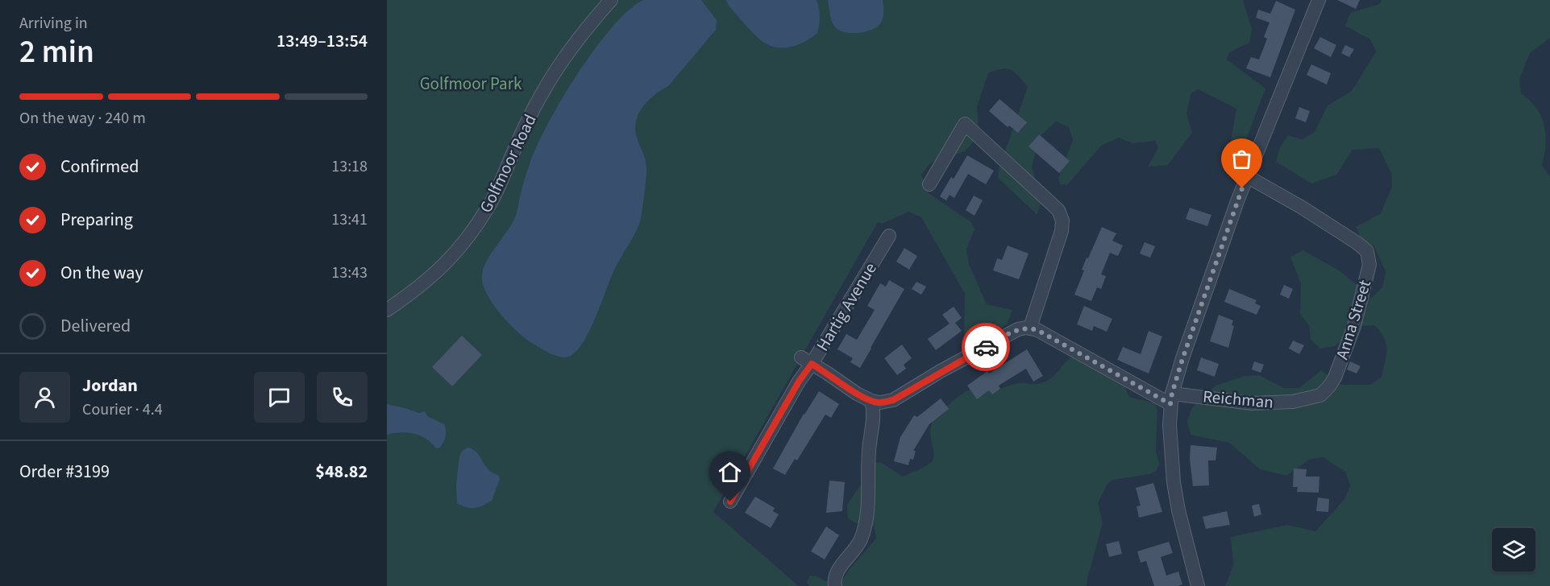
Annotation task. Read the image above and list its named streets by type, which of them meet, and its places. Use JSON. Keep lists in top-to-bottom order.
{
  "streets": {
    "street": [
      "Golfmoor Road",
      "Hartig Avenue",
      "Anna Street",
      "Reichman"
    ]
  },
  "crossings": [
    ["Anna Street", "Reichman"]
  ],
  "parks": ["Golfmoor Park"],
  "page": {
    "heading": ["2 min", "Arriving in", "13:49–13:54"],
    "panel": [
      "Jordan",
      "Courier · 4.4",
      "Order #3199",
      "$48.82"
    ],
    "bar": "On the way · 240 m",
    "list": [
      ["Confirmed", "13:18"],
      ["Preparing", "13:41"],
      ["On the way", "13:43"],
      "Delivered"
    ]
  }
}
